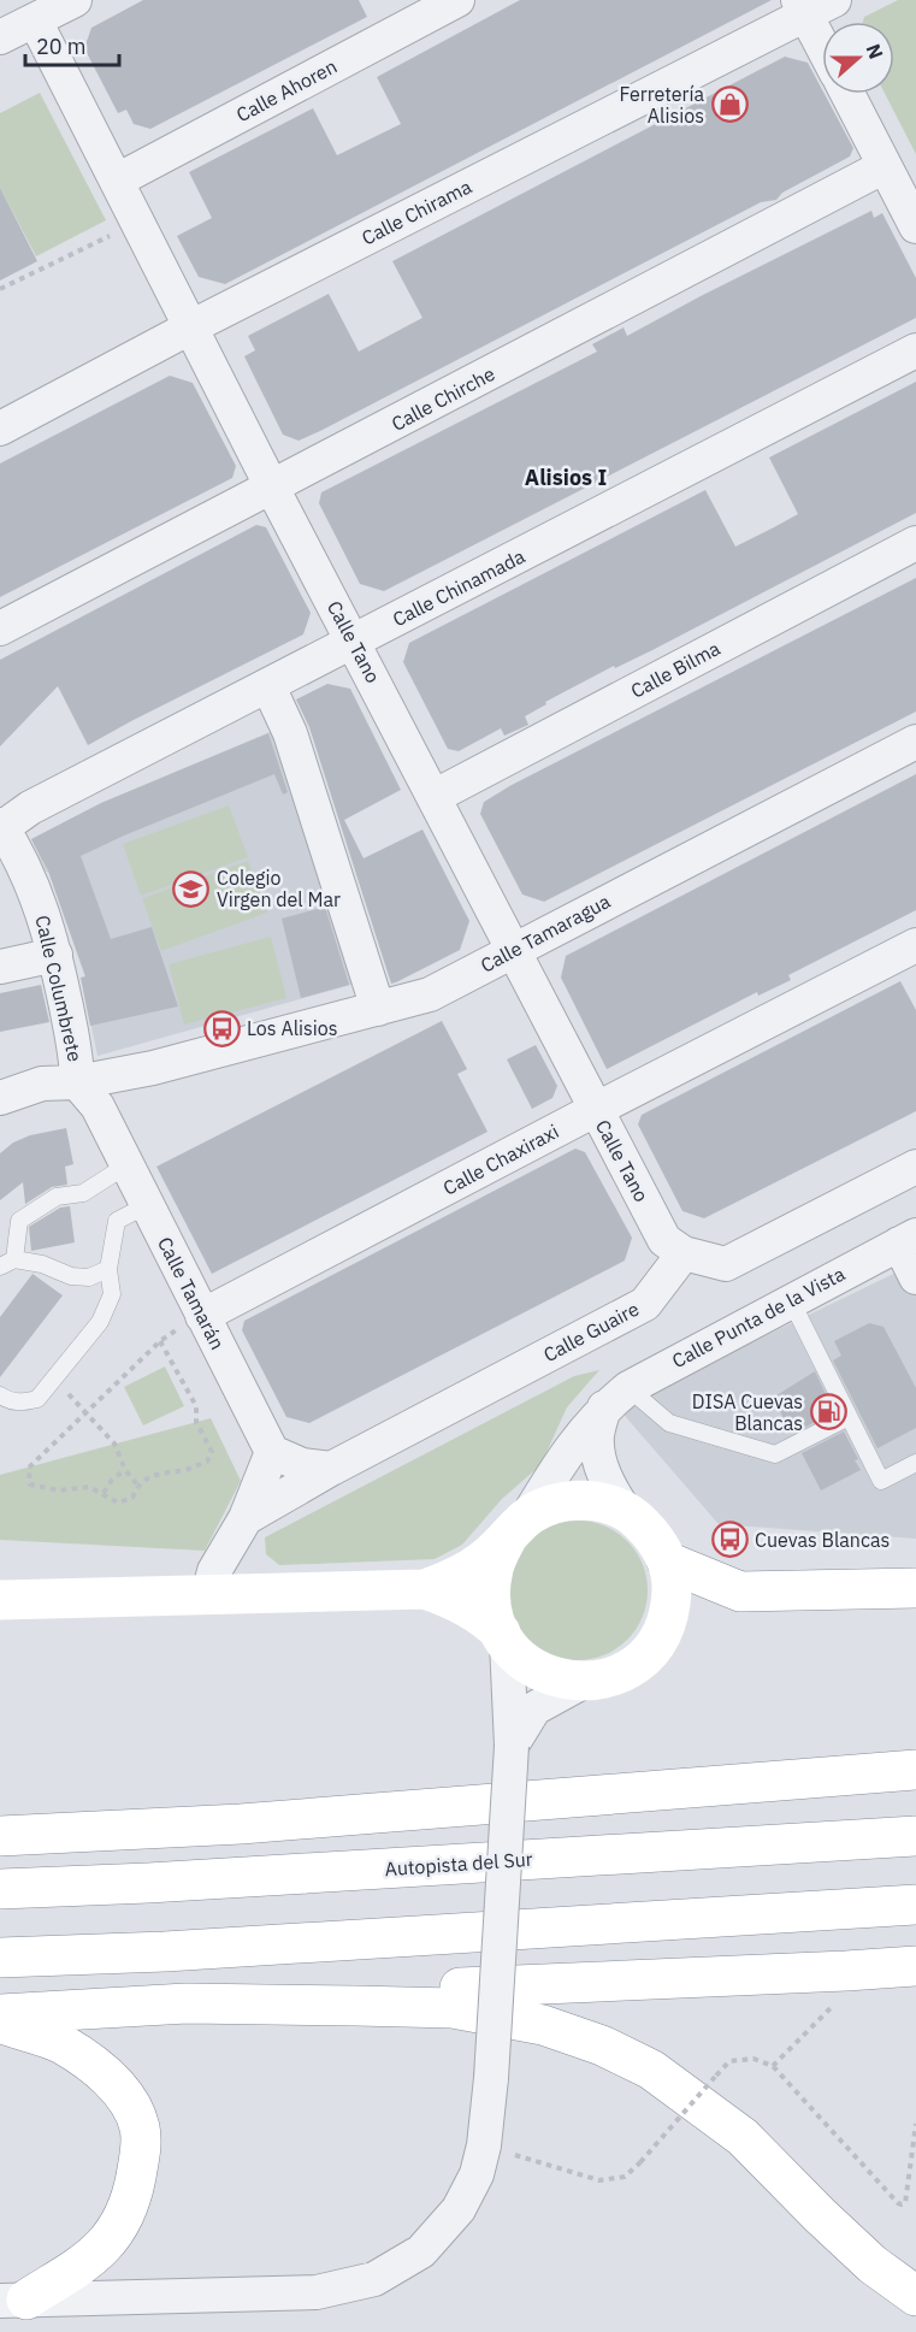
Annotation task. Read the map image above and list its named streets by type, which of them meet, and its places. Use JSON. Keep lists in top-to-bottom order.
{
  "streets": {
    "main road": ["Autopista del Sur"],
    "street": [
      "Calle Ahoren",
      "Calle Chirama",
      "Calle Chirche",
      "Calle Chinamada",
      "Calle Tano",
      "Calle Bilma",
      "Calle Tamaragua",
      "Calle Columbrete",
      "Calle Chaxiraxi",
      "Calle Tamarán",
      "Calle Punta de la Vista",
      "Calle Guaire"
    ]
  },
  "crossings": [
    ["Calle Ahoren", "Calle Tano"],
    ["Calle Chirama", "Calle Tano"],
    ["Calle Chirche", "Calle Tano"],
    ["Calle Chinamada", "Calle Tano"],
    ["Calle Chinamada", "Calle Columbrete"],
    ["Calle Tano", "Calle Bilma"],
    ["Calle Tano", "Calle Tamaragua"],
    ["Calle Tano", "Calle Chaxiraxi"],
    ["Calle Tano", "Calle Guaire"],
    ["Calle Tamaragua", "Calle Columbrete"],
    ["Calle Tamaragua", "Calle Tamarán"],
    ["Calle Columbrete", "Calle Tamarán"],
    ["Calle Chaxiraxi", "Calle Tamarán"]
  ],
  "districts": ["Alisios I"],
  "places": {
    "shop": ["Ferretería Alisios"],
    "school or university": ["Colegio Virgen del Mar"],
    "bus stop": ["Los Alisios", "Cuevas Blancas"],
    "fuel station": ["DISA Cuevas Blancas"]
  },
  "scale_bar": "20 m",
  "north": "right"
}
